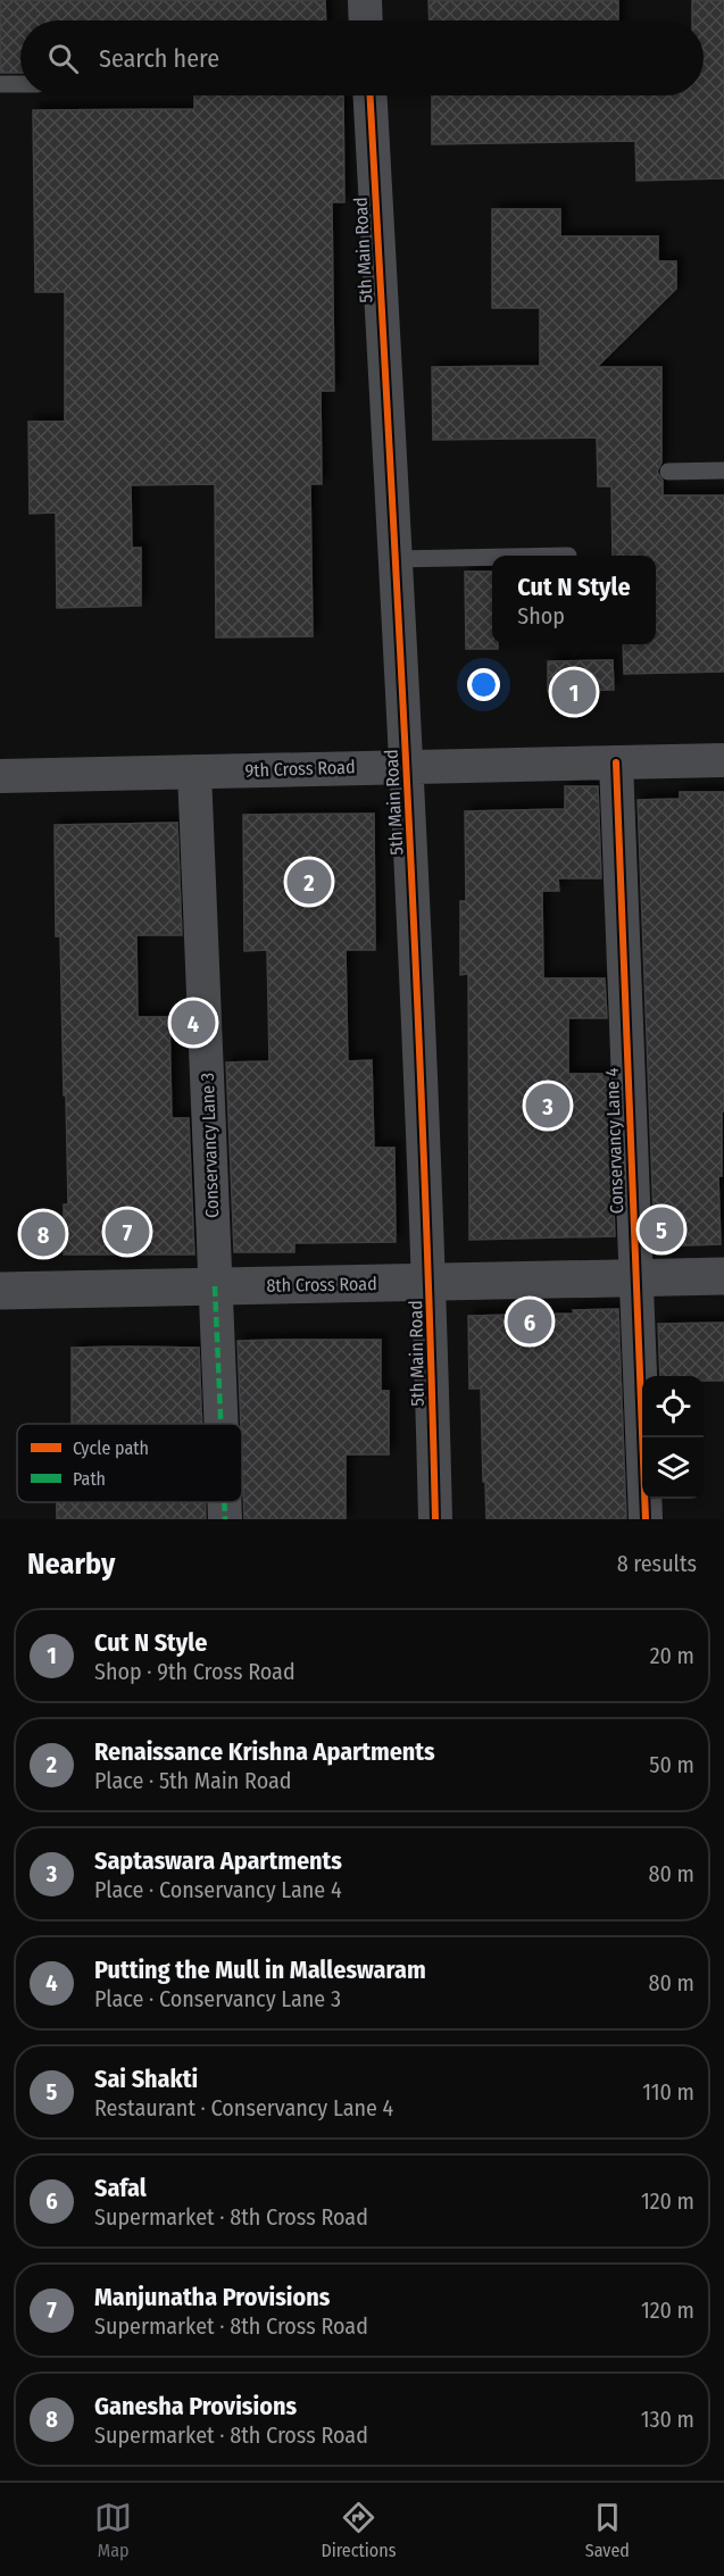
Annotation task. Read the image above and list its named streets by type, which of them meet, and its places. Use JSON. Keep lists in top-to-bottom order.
{
  "streets": {
    "street": [
      "5th Main Road",
      "9th Cross Road",
      "Conservancy Lane 4",
      "Conservancy Lane 3",
      "8th Cross Road"
    ]
  },
  "crossings": [
    ["5th Main Road", "9th Cross Road"],
    ["5th Main Road", "8th Cross Road"],
    ["9th Cross Road", "Conservancy Lane 4"],
    ["9th Cross Road", "Conservancy Lane 3"],
    ["Conservancy Lane 4", "8th Cross Road"],
    ["Conservancy Lane 3", "8th Cross Road"]
  ],
  "legend": ["Cycle path", "Path"],
  "page": {
    "search": "Search here",
    "popup": ["Cut N Style", "Shop"],
    "pins": [
      "1",
      "2",
      "4",
      "3",
      "5",
      "7",
      "8",
      "6"
    ],
    "heading": ["Nearby", "8 results"],
    "list": [
      {
        "mark": "1",
        "name": "Cut N Style",
        "note": "Shop · 9th Cross Road",
        "value": "20 m"
      },
      {
        "mark": "2",
        "name": "Renaissance Krishna Apartments",
        "note": "Place · 5th Main Road",
        "value": "50 m"
      },
      {
        "mark": "3",
        "name": "Saptaswara Apartments",
        "note": "Place · Conservancy Lane 4",
        "value": "80 m"
      },
      {
        "mark": "4",
        "name": "Putting the Mull in Malleswaram",
        "note": "Place · Conservancy Lane 3",
        "value": "80 m"
      },
      {
        "mark": "5",
        "name": "Sai Shakti",
        "note": "Restaurant · Conservancy Lane 4",
        "value": "110 m"
      },
      {
        "mark": "6",
        "name": "Safal",
        "note": "Supermarket · 8th Cross Road",
        "value": "120 m"
      },
      {
        "mark": "7",
        "name": "Manjunatha Provisions",
        "note": "Supermarket · 8th Cross Road",
        "value": "120 m"
      },
      {
        "mark": "8",
        "name": "Ganesha Provisions",
        "note": "Supermarket · 8th Cross Road",
        "value": "130 m"
      }
    ],
    "nav": ["Map", "Directions", "Saved"]
  }
}
